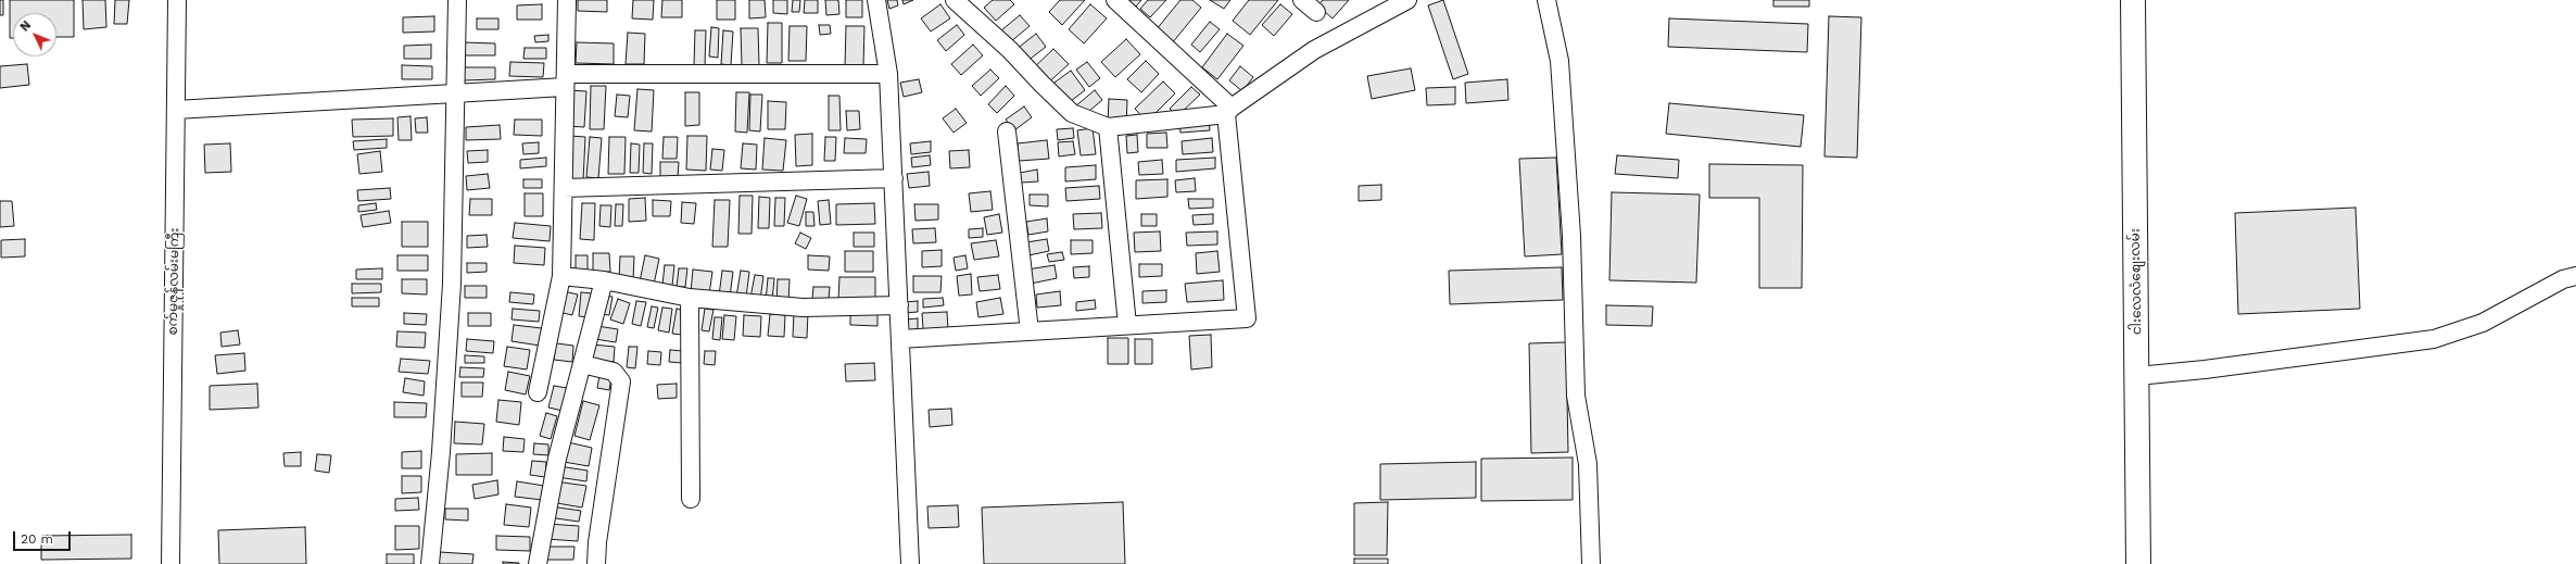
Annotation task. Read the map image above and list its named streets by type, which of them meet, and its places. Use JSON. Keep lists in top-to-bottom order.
{
  "streets": {
    "street": ["စက်မှုဇုန်လမ်းမကြီး", "ငါးလေလံစျေးလမ်း"]
  },
  "scale_bar": "20 m",
  "north": "top left"
}
